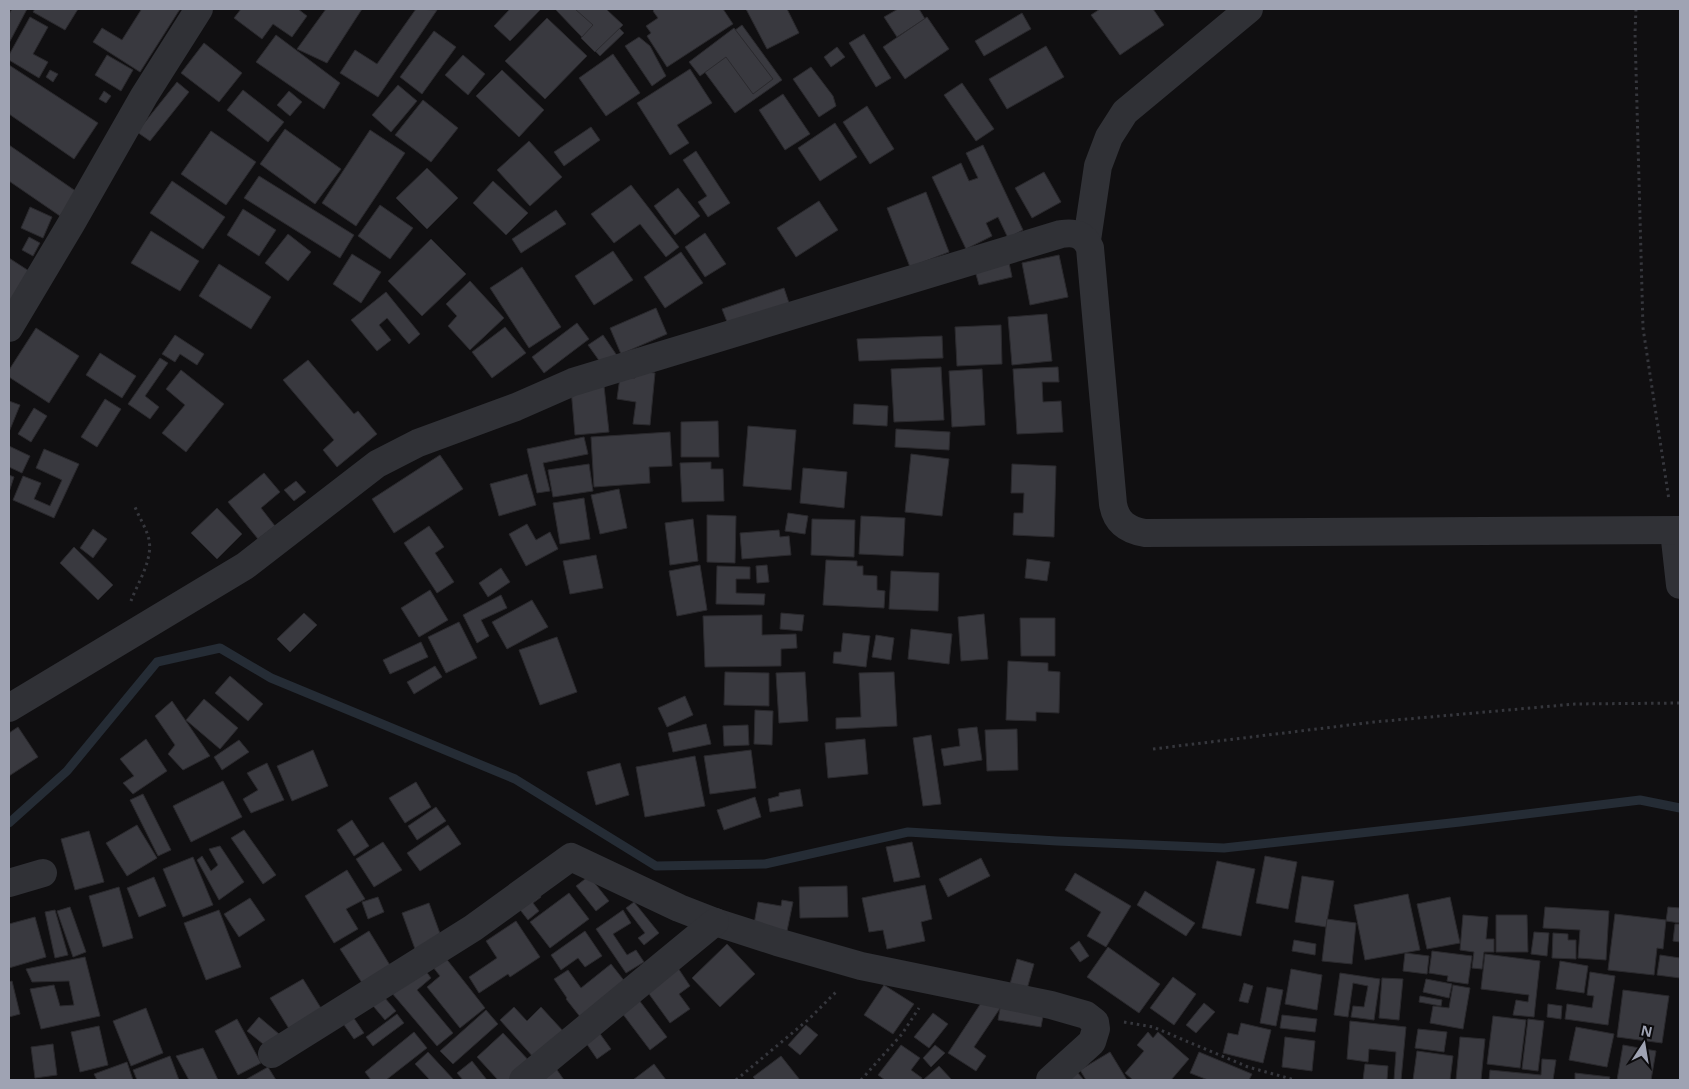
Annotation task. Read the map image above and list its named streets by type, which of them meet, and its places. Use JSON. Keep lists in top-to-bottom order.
{
  "north": "top"
}
